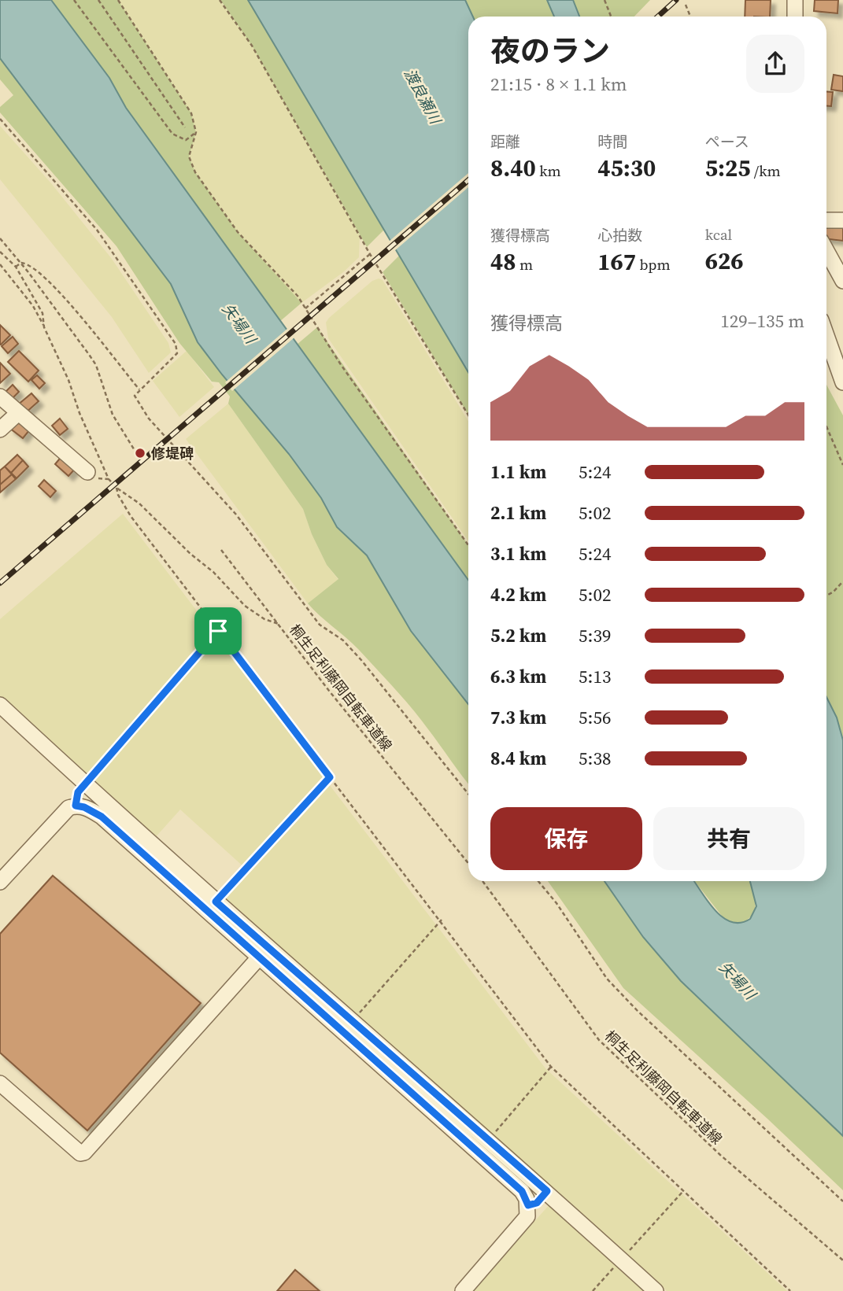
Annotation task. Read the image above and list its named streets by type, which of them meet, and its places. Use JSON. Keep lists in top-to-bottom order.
{
  "streets": {
    "path": ["桐生足利藤岡自転車道線"]
  },
  "water": ["渡良瀬川", "矢場川"],
  "places": ["修堤碑"],
  "page": {
    "heading": ["夜のラン", "21:15 · 8 × 1.1 km"],
    "stats": [
      ["距離", "8.40 km"],
      ["時間", "45:30"],
      ["ペース", "5:25 /km"],
      ["獲得標高", "48 m"],
      ["心拍数", "167 bpm"],
      ["kcal", "626"]
    ],
    "chart": ["獲得標高", "129–135 m"],
    "list": [
      {
        "name": "1.1 km",
        "note": "5:24"
      },
      {
        "name": "2.1 km",
        "note": "5:02"
      },
      {
        "name": "3.1 km",
        "note": "5:24"
      },
      {
        "name": "4.2 km",
        "note": "5:02"
      },
      {
        "name": "5.2 km",
        "note": "5:39"
      },
      {
        "name": "6.3 km",
        "note": "5:13"
      },
      {
        "name": "7.3 km",
        "note": "5:56"
      },
      {
        "name": "8.4 km",
        "note": "5:38"
      }
    ],
    "buttons": ["保存", "共有"]
  }
}
